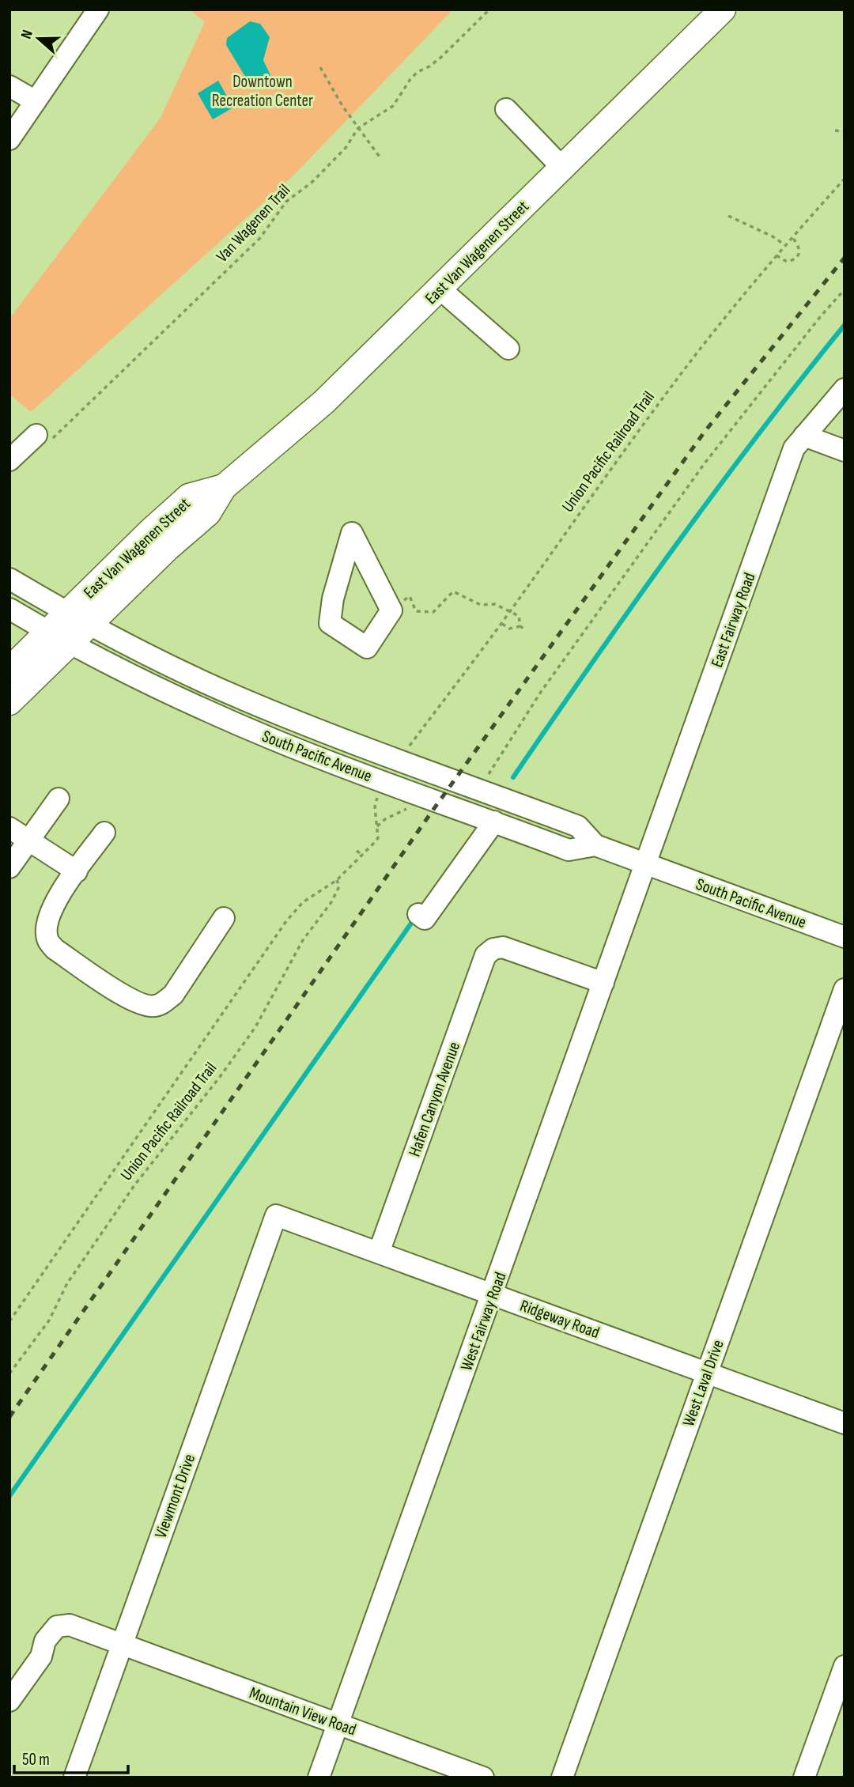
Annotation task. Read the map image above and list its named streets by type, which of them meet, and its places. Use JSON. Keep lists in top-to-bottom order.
{
  "streets": {
    "main road": ["East Van Wagenen Street"],
    "street": [
      "East Fairway Road",
      "South Pacific Avenue",
      "Hafen Canyon Avenue",
      "Ridgeway Road",
      "West Fairway Road",
      "West Laval Drive",
      "Viewmont Drive",
      "Mountain View Road"
    ],
    "path": ["Van Wagenen Trail", "Union Pacific Railroad Trail"]
  },
  "crossings": [
    ["East Van Wagenen Street", "South Pacific Avenue"],
    ["Union Pacific Railroad Trail", "South Pacific Avenue"],
    ["East Fairway Road", "South Pacific Avenue"],
    ["East Fairway Road", "West Fairway Road"],
    ["South Pacific Avenue", "West Fairway Road"],
    ["Hafen Canyon Avenue", "Ridgeway Road"],
    ["Hafen Canyon Avenue", "West Fairway Road"],
    ["Ridgeway Road", "West Fairway Road"],
    ["Ridgeway Road", "West Laval Drive"],
    ["Ridgeway Road", "Viewmont Drive"],
    ["West Fairway Road", "Mountain View Road"],
    ["Viewmont Drive", "Mountain View Road"]
  ],
  "parks": ["Downtown Recreation Center"],
  "scale_bar": "50 m",
  "north": "left"
}
